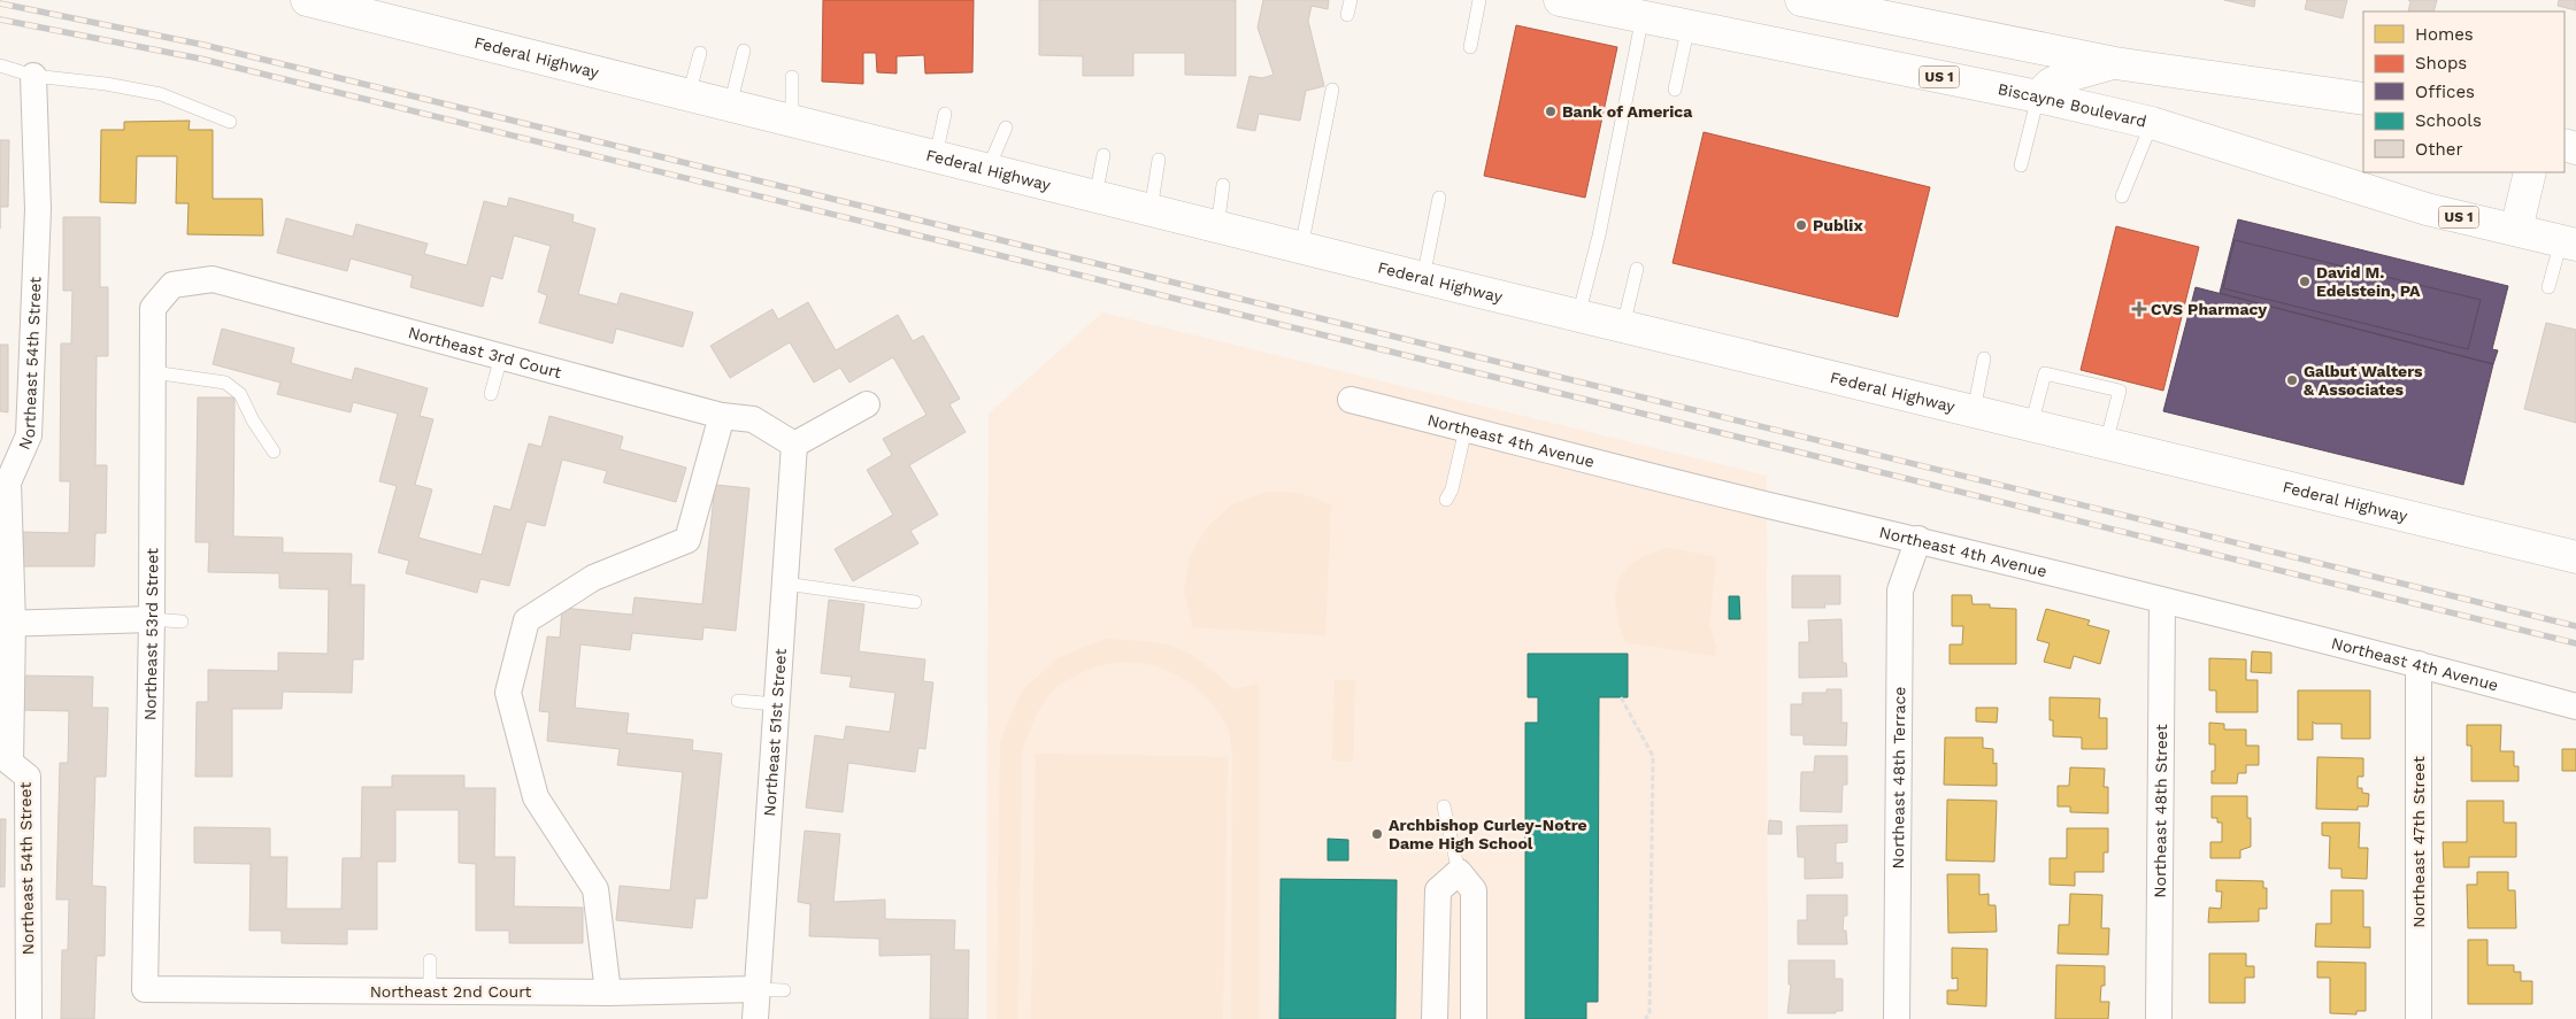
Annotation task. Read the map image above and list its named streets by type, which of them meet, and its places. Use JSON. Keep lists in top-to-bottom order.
{
  "streets": {
    "street": [
      "Federal Highway",
      "US 1",
      "Biscayne Boulevard",
      "Northeast 3rd Court",
      "Northeast 54th Street",
      "Northeast 4th Avenue",
      "Northeast 53rd Street",
      "Northeast 51st Street",
      "Northeast 48th Terrace",
      "Northeast 48th Street",
      "Northeast 47th Street",
      "Northeast 2nd Court"
    ]
  },
  "crossings": [
    ["Northeast 3rd Court", "Northeast 53rd Street"],
    ["Northeast 3rd Court", "Northeast 51st Street"],
    ["Northeast 4th Avenue", "Northeast 48th Terrace"],
    ["Northeast 4th Avenue", "Northeast 48th Street"],
    ["Northeast 4th Avenue", "Northeast 47th Street"],
    ["Northeast 53rd Street", "Northeast 2nd Court"],
    ["Northeast 51st Street", "Northeast 2nd Court"]
  ],
  "places": {
    "other": [
      "Bank of America",
      "Publix",
      "David M. Edelstein, PA",
      "Galbut Walters & Associates",
      "Archbishop Curley-Notre Dame High School"
    ],
    "health": ["CVS Pharmacy"]
  },
  "legend": [
    "Homes",
    "Shops",
    "Offices",
    "Schools",
    "Other"
  ]
}
